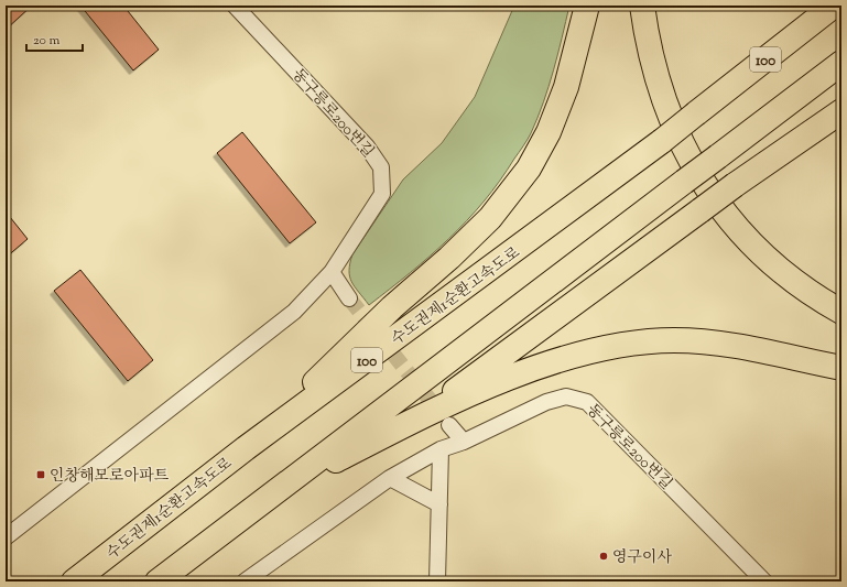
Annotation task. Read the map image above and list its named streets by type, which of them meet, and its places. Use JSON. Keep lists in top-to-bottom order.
{
  "streets": {
    "highway": ["100", "수도권제1순환고속도로"],
    "street": ["동구릉로200번길"]
  },
  "places": {
    "transit": ["인창해모로아파트"],
    "other": ["영구이사"]
  },
  "scale_bar": "20 m"
}
